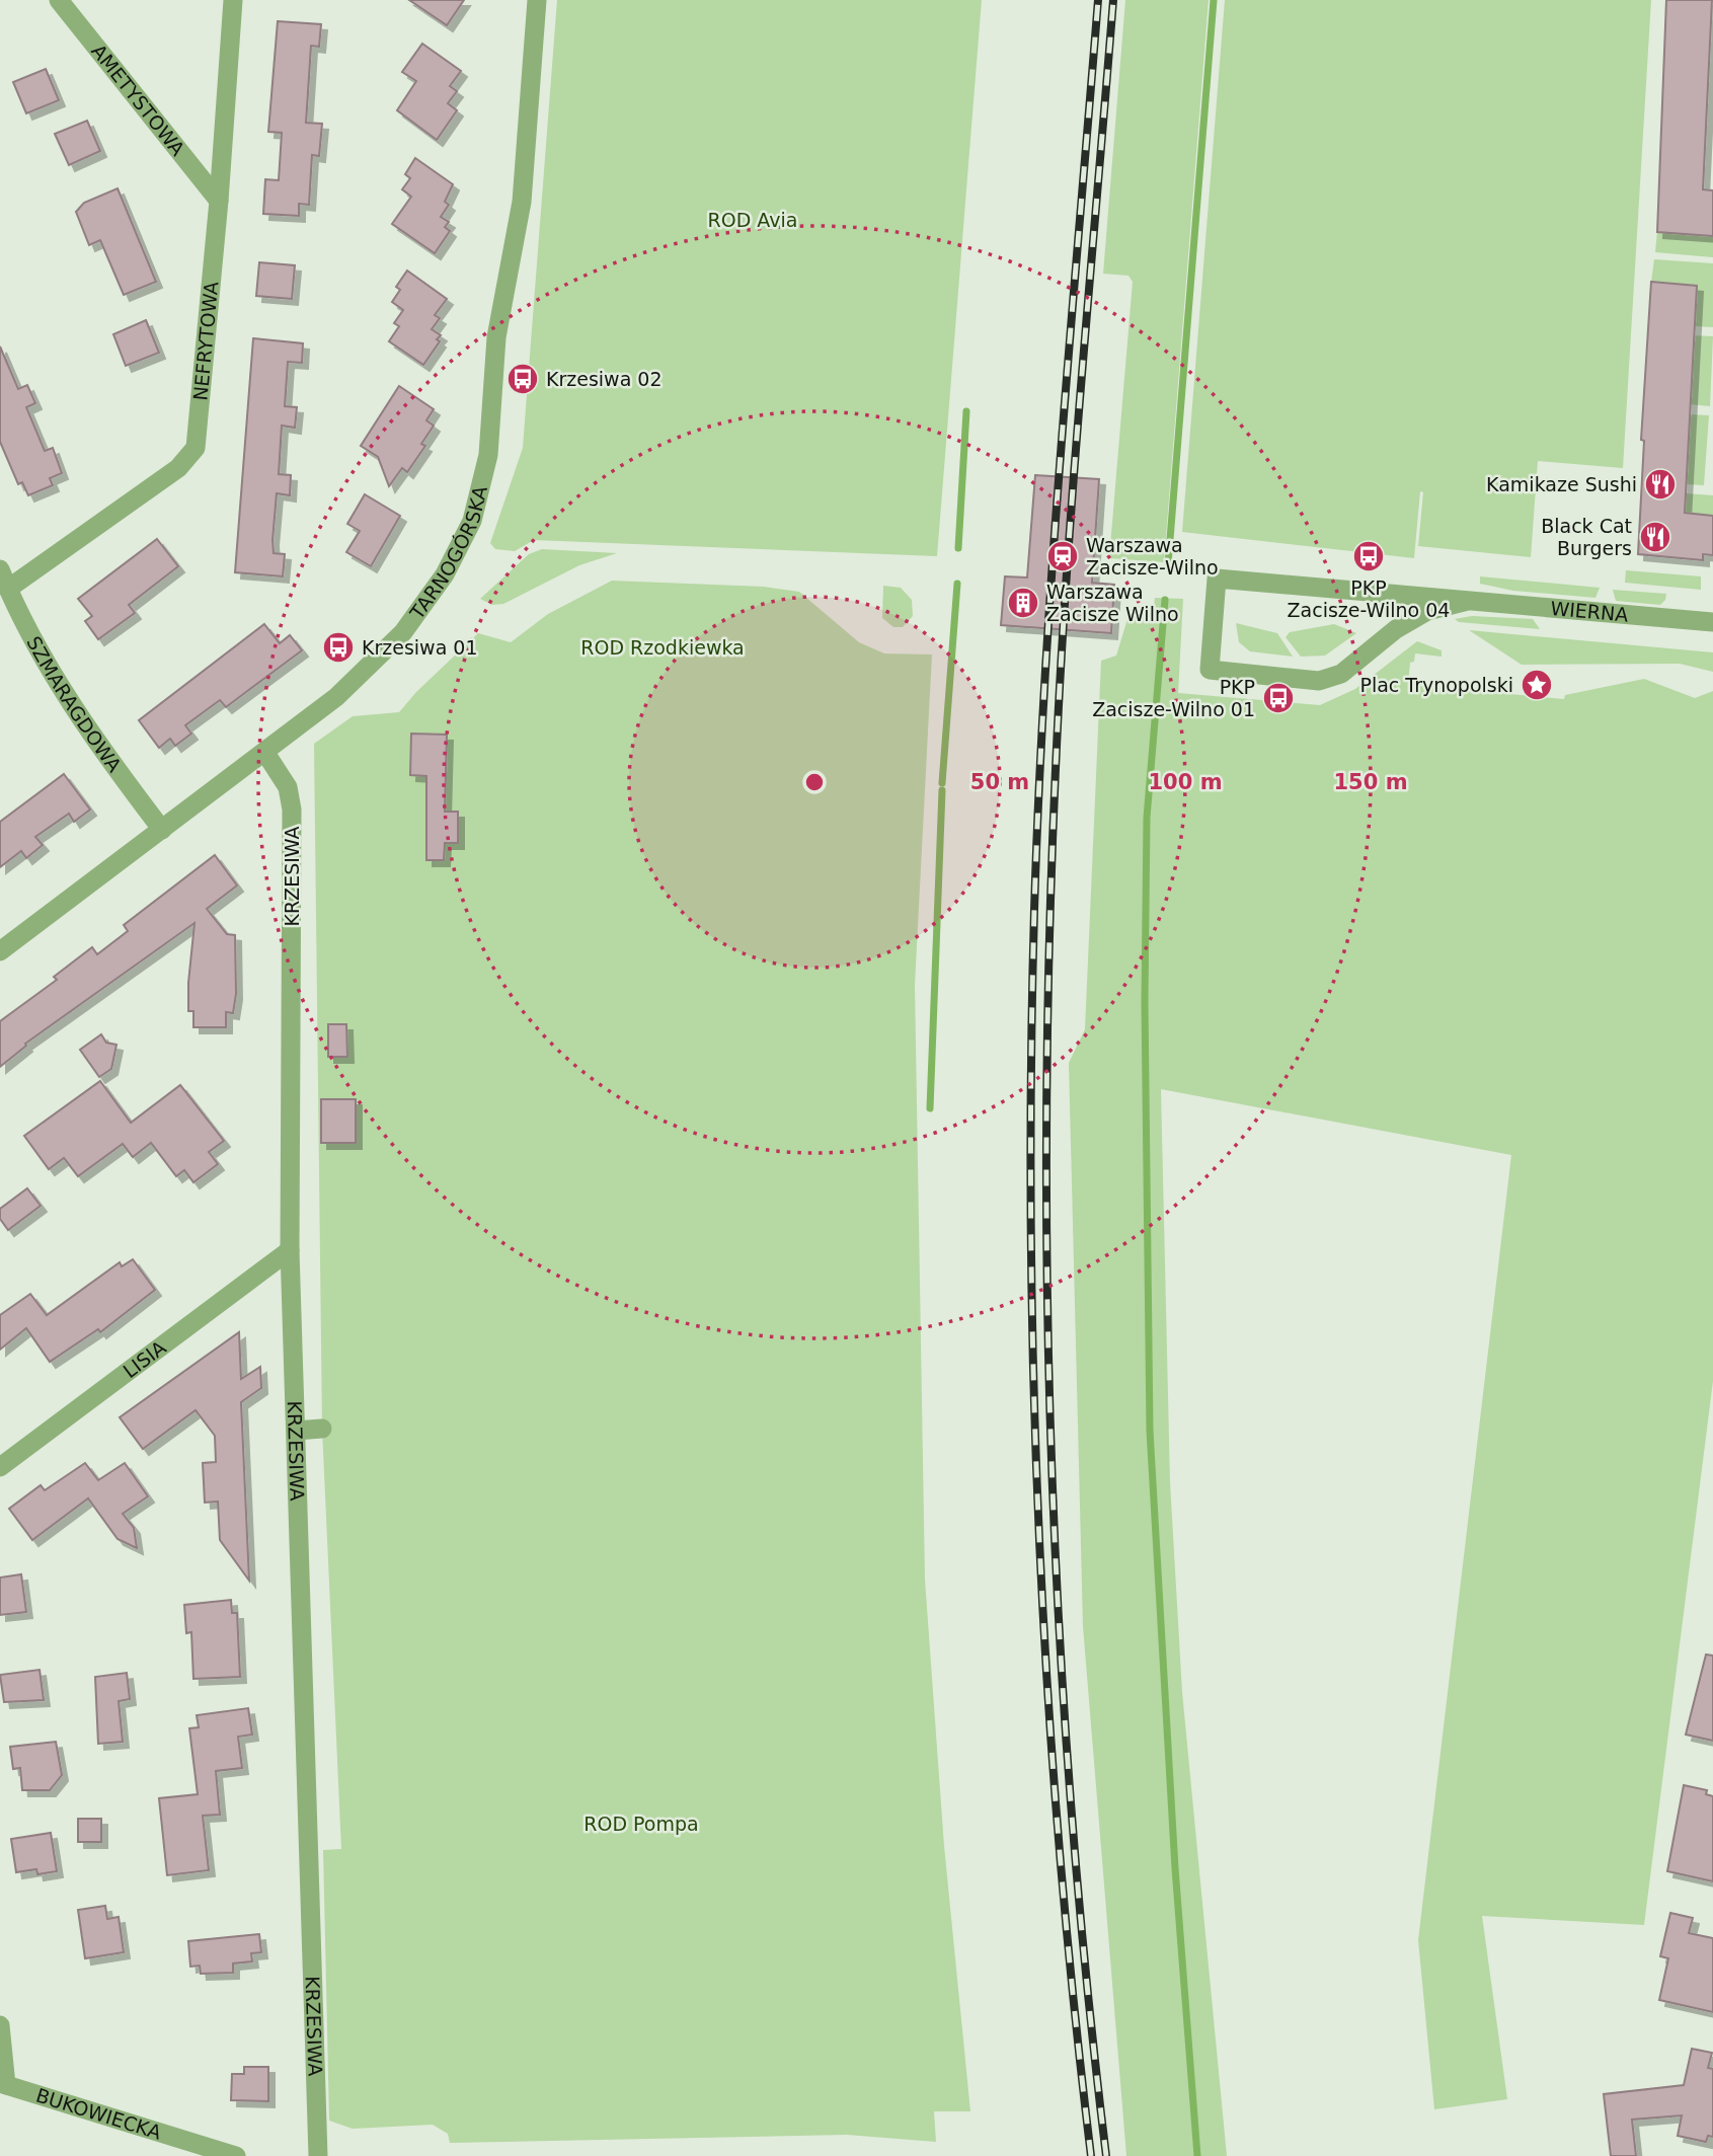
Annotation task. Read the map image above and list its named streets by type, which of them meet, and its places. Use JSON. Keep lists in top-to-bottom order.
{
  "streets": {
    "street": [
      "AMETYSTOWA",
      "NEFRYTOWA",
      "TARNOGÓRSKA",
      "WIERNA",
      "SZMARAGDOWA",
      "KRZESIWA",
      "LISIA",
      "BUKOWIECKA"
    ]
  },
  "crossings": [
    ["AMETYSTOWA", "NEFRYTOWA"],
    ["NEFRYTOWA", "SZMARAGDOWA"],
    ["TARNOGÓRSKA", "SZMARAGDOWA"],
    ["TARNOGÓRSKA", "KRZESIWA"],
    ["KRZESIWA", "LISIA"]
  ],
  "parks": ["ROD Avia", "ROD Rzodkiewka", "ROD Pompa"],
  "places": {
    "bus stop": [
      "Krzesiwa 02",
      "PKP Zacisze-Wilno 04",
      "Krzesiwa 01",
      "PKP Zacisze-Wilno 01"
    ],
    "restaurant": ["Kamikaze Sushi", "Black Cat Burgers"],
    "station": ["Warszawa Zacisze-Wilno"],
    "building": ["Warszawa Zacisze Wilno"],
    "place": ["Plac Trynopolski"]
  },
  "rings": ["50 m", "100 m", "150 m"]
}
